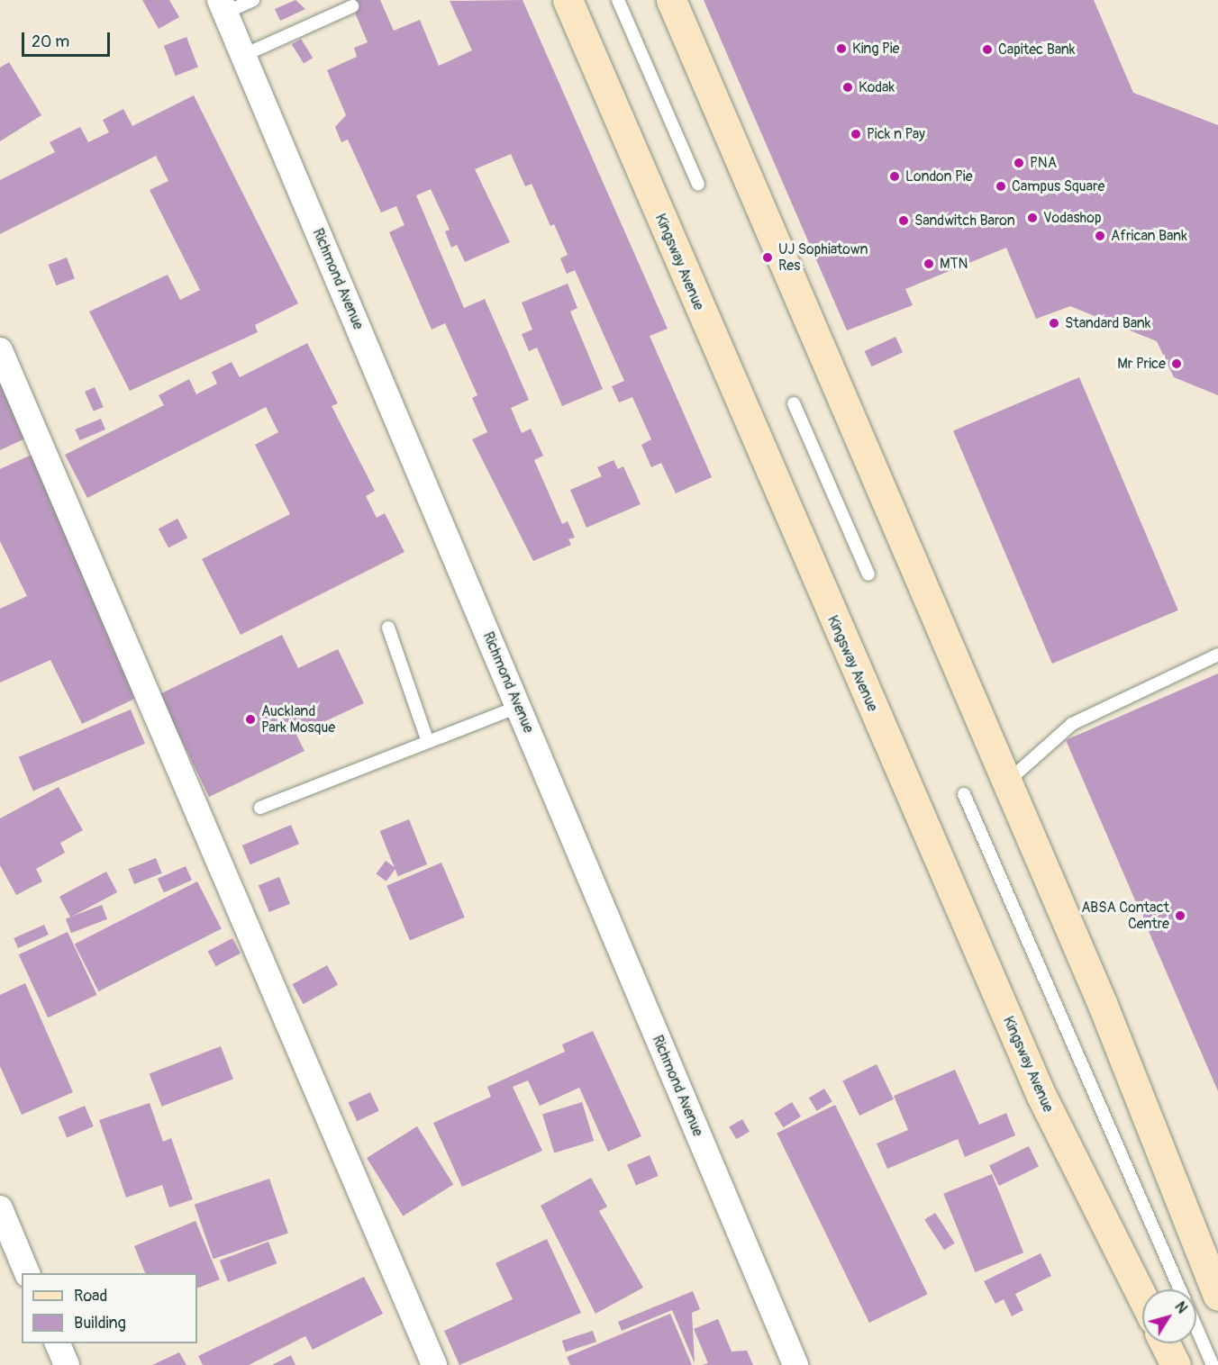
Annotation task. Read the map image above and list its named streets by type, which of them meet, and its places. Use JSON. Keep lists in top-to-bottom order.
{
  "streets": {
    "main road": ["Kingsway Avenue"],
    "street": ["Richmond Avenue"]
  },
  "places": [
    "King Pie",
    "Capitec Bank",
    "Kodak",
    "Pick n Pay",
    "PNA",
    "London Pie",
    "Campus Square",
    "Vodashop",
    "Sandwitch Baron",
    "African Bank",
    "UJ Sophiatown Res",
    "MTN",
    "Standard Bank",
    "Mr Price",
    "Auckland Park Mosque",
    "ABSA Contact Centre"
  ],
  "legend": ["Road", "Building"],
  "scale_bar": "20 m",
  "north": "top right"
}
